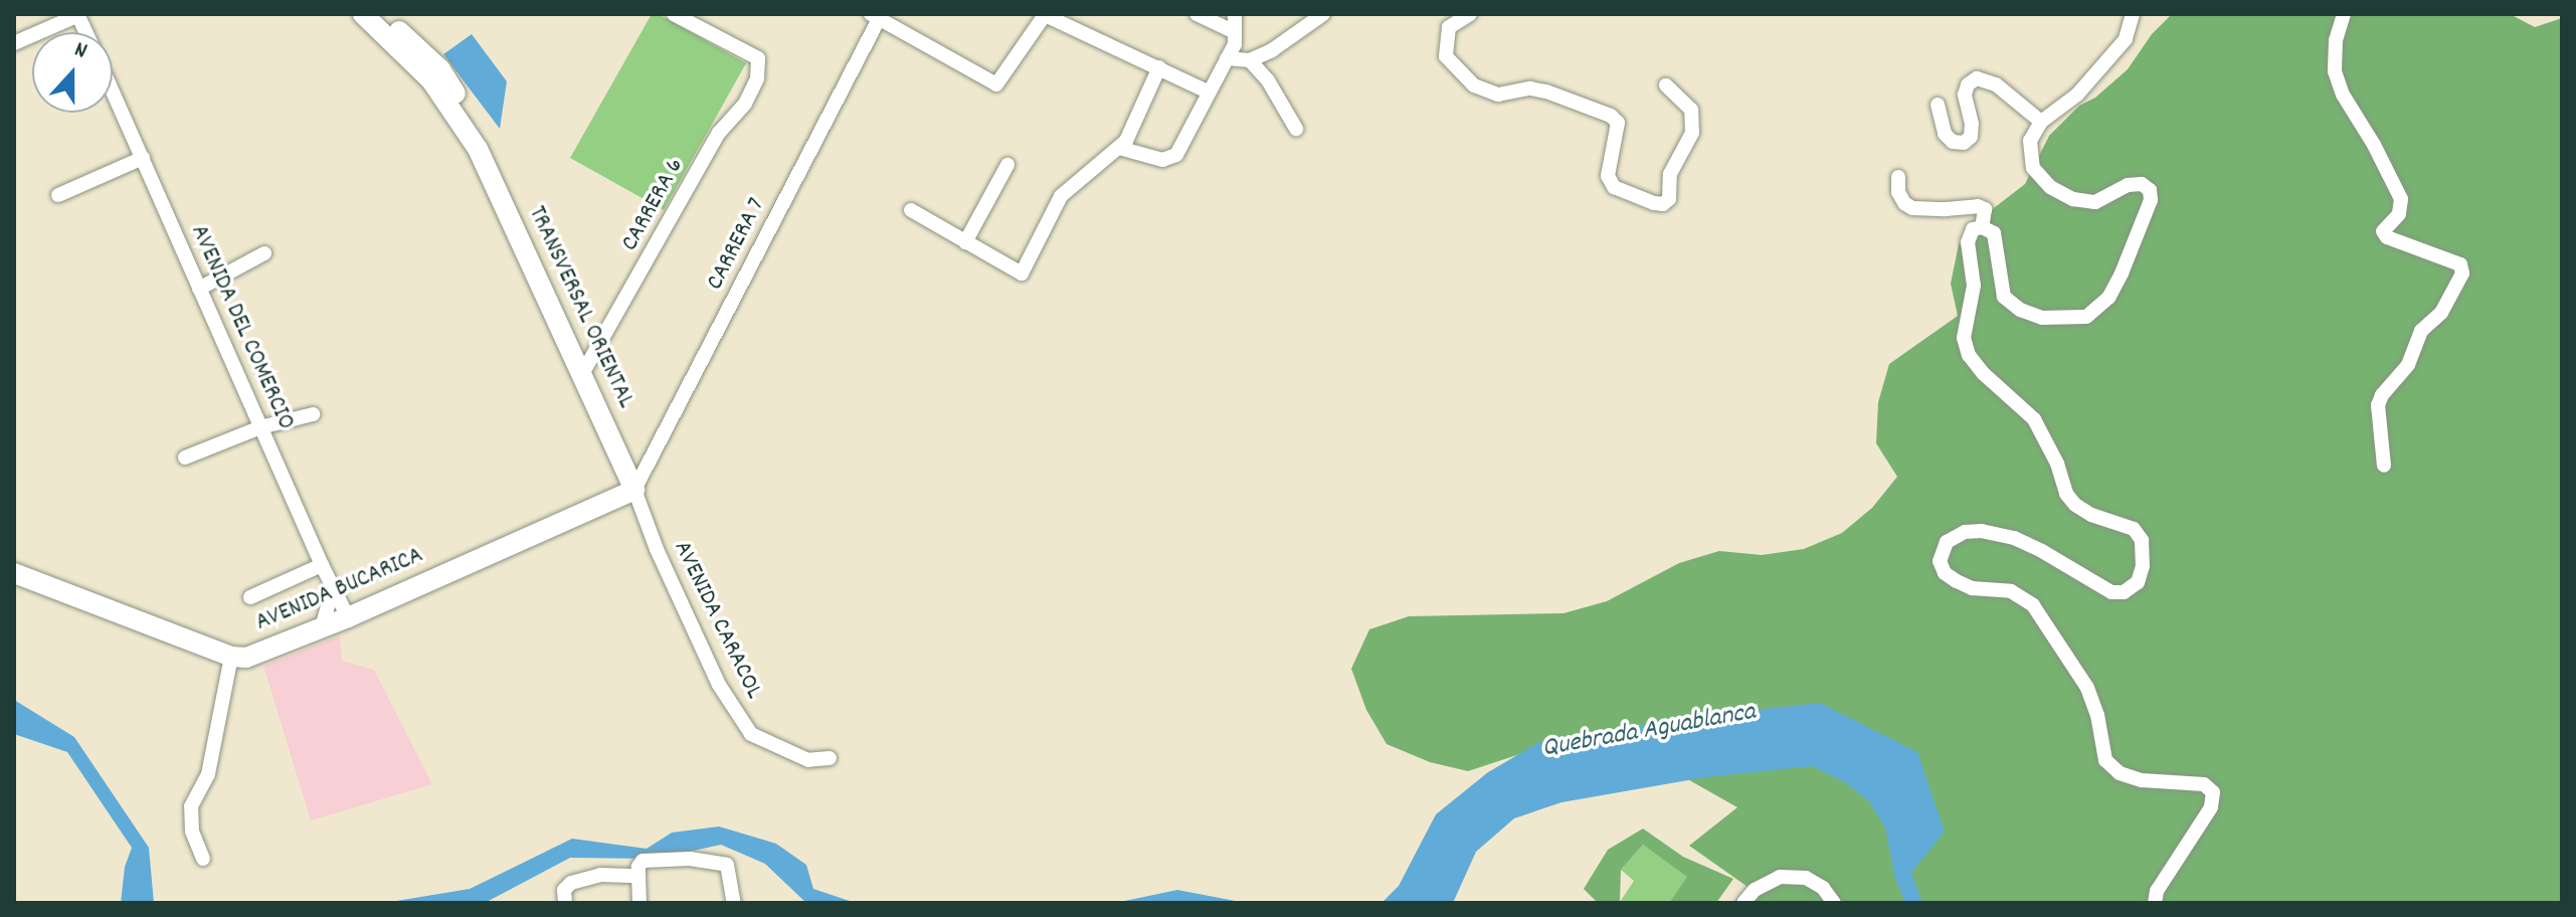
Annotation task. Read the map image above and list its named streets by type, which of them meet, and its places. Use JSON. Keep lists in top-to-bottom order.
{
  "streets": {
    "main road": ["TRANSVERSAL ORIENTAL", "AVENIDA BUCARICA"],
    "street": [
      "CARRERA 6",
      "CARRERA 7",
      "AVENIDA DEL COMERCIO",
      "AVENIDA CARACOL"
    ]
  },
  "crossings": [
    ["CARRERA 6", "TRANSVERSAL ORIENTAL"],
    ["CARRERA 7", "TRANSVERSAL ORIENTAL"],
    ["CARRERA 7", "AVENIDA BUCARICA"],
    ["CARRERA 7", "AVENIDA CARACOL"],
    ["TRANSVERSAL ORIENTAL", "AVENIDA BUCARICA"],
    ["TRANSVERSAL ORIENTAL", "AVENIDA CARACOL"],
    ["AVENIDA DEL COMERCIO", "AVENIDA BUCARICA"],
    ["AVENIDA BUCARICA", "AVENIDA CARACOL"]
  ],
  "water": ["Quebrada Aguablanca"],
  "north": "top"
}
